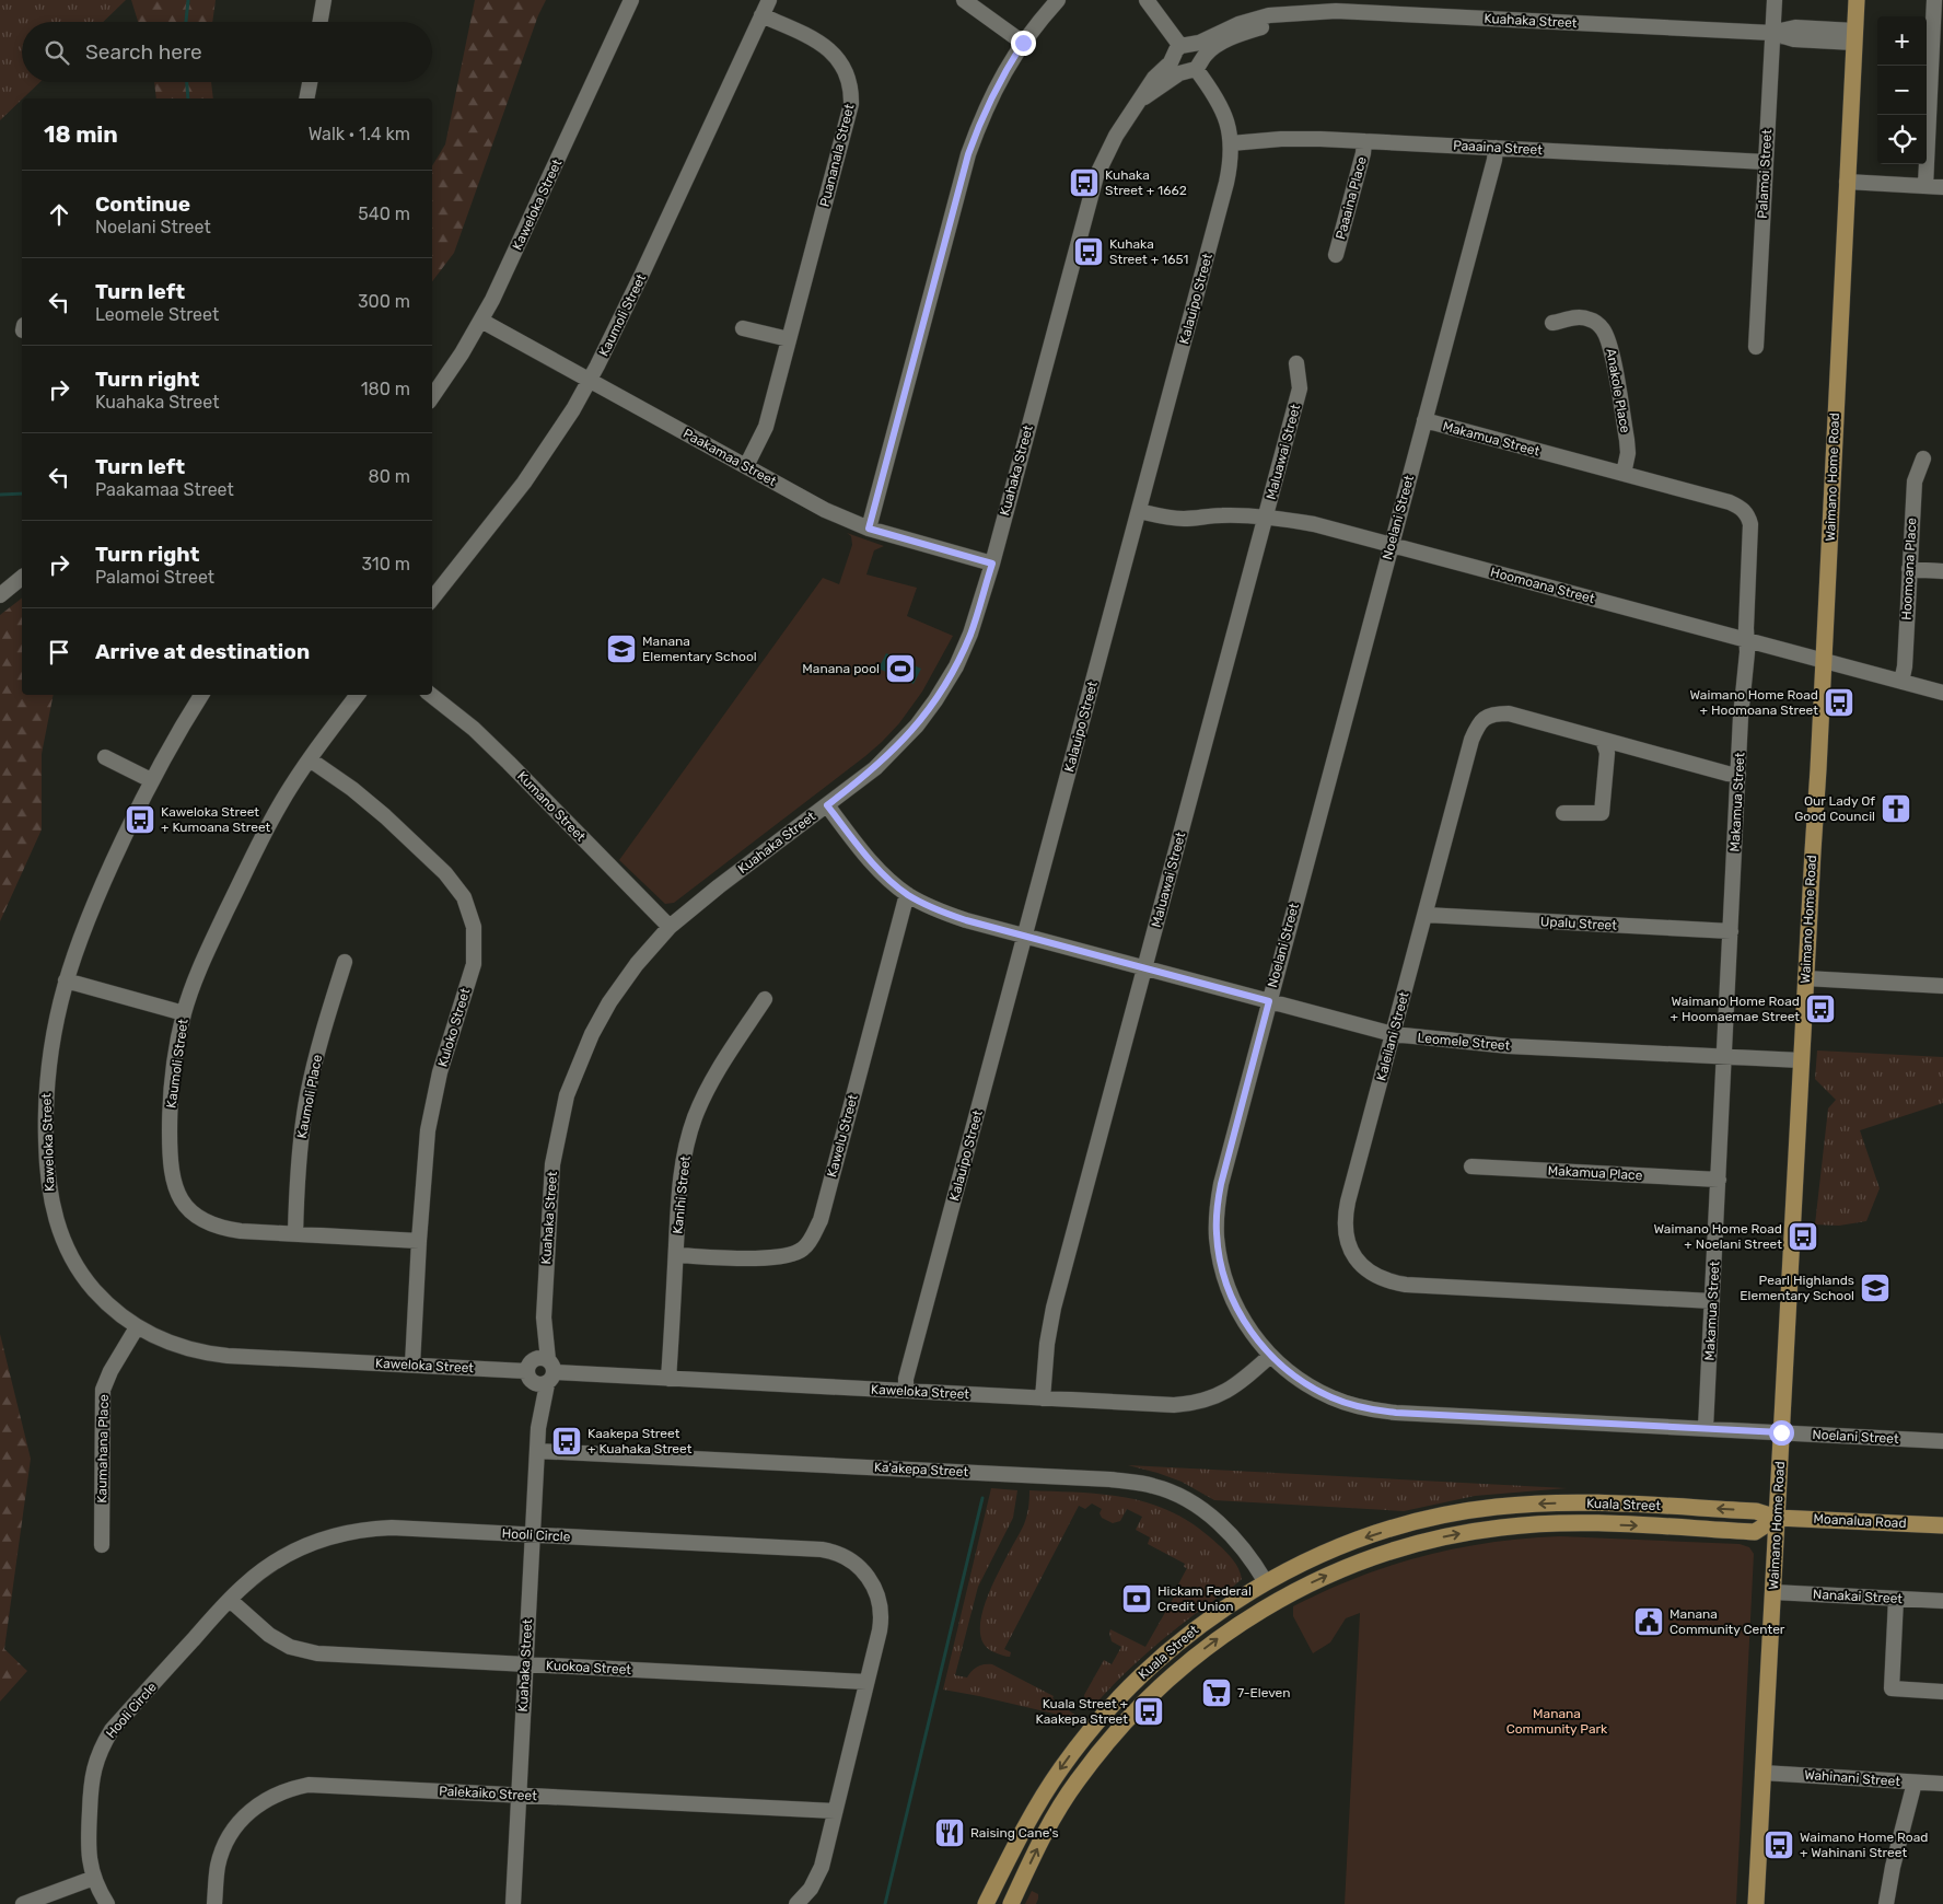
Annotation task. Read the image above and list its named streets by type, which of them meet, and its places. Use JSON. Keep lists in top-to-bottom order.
{
  "streets": {
    "main road": ["Waimano Home Road", "Kuala Street", "Moanalua Road"],
    "street": [
      "Kuahaka Street",
      "Paaaina Street",
      "Puananala Street",
      "Palamoi Street",
      "Paaaina Place",
      "Kaweloka Street",
      "Kalauipo Street",
      "Kaumoli Street",
      "Anakole Place",
      "Makamua Street",
      "Maluawai Street",
      "Paakamaa Street",
      "Noelani Street",
      "Hoomoana Place",
      "Hoomoana Street",
      "Kumano Street",
      "Upalu Street",
      "Kuloko Street",
      "Kaleilani Street",
      "Leomele Street",
      "Kaumoli Place",
      "Kawelu Street",
      "Makamua Place",
      "Kanihi Street",
      "Kaumahana Place",
      "Ka'akepa Street",
      "Hooli Circle",
      "Nanakai Street",
      "Kuokoa Street",
      "Wahinani Street",
      "Palekaiko Street"
    ]
  },
  "crossings": [
    ["Kuahaka Street", "Palamoi Street"],
    ["Kuahaka Street", "Kaweloka Street"],
    ["Kuahaka Street", "Kalauipo Street"],
    ["Kuahaka Street", "Paakamaa Street"],
    ["Kuahaka Street", "Waimano Home Road"],
    ["Kuahaka Street", "Kumano Street"],
    ["Kuahaka Street", "Leomele Street"],
    ["Kuahaka Street", "Ka'akepa Street"],
    ["Kuahaka Street", "Hooli Circle"],
    ["Kuahaka Street", "Kuokoa Street"],
    ["Kuahaka Street", "Palekaiko Street"],
    ["Paaaina Street", "Palamoi Street"],
    ["Paaaina Street", "Paaaina Place"],
    ["Paaaina Street", "Kalauipo Street"],
    ["Paaaina Street", "Noelani Street"],
    ["Puananala Street", "Kaumoli Street"],
    ["Puananala Street", "Paakamaa Street"],
    ["Kaweloka Street", "Kalauipo Street"],
    ["Kaweloka Street", "Maluawai Street"],
    ["Kaweloka Street", "Paakamaa Street"],
    ["Kaweloka Street", "Noelani Street"],
    ["Kaweloka Street", "Kuloko Street"],
    ["Kaweloka Street", "Kanihi Street"],
    ["Kaweloka Street", "Kaumahana Place"],
    ["Kalauipo Street", "Hoomoana Street"],
    ["Kalauipo Street", "Leomele Street"],
    ["Kaumoli Street", "Paakamaa Street"],
    ["Kaumoli Street", "Kuloko Street"],
    ["Kaumoli Street", "Kaumoli Place"],
    ["Anakole Place", "Makamua Street"],
    ["Makamua Street", "Noelani Street"],
    ["Makamua Street", "Hoomoana Street"],
    ["Makamua Street", "Upalu Street"],
    ["Makamua Street", "Kaleilani Street"],
    ["Makamua Street", "Leomele Street"],
    ["Makamua Street", "Makamua Place"],
    ["Maluawai Street", "Hoomoana Street"],
    ["Maluawai Street", "Leomele Street"],
    ["Waimano Home Road", "Noelani Street"],
    ["Waimano Home Road", "Hoomoana Street"],
    ["Waimano Home Road", "Leomele Street"],
    ["Waimano Home Road", "Kuala Street"],
    ["Waimano Home Road", "Moanalua Road"],
    ["Waimano Home Road", "Nanakai Street"],
    ["Waimano Home Road", "Wahinani Street"],
    ["Noelani Street", "Hoomoana Street"],
    ["Noelani Street", "Leomele Street"],
    ["Hoomoana Place", "Hoomoana Street"],
    ["Upalu Street", "Kaleilani Street"],
    ["Kaleilani Street", "Leomele Street"],
    ["Leomele Street", "Kawelu Street"],
    ["Kawelu Street", "Kanihi Street"],
    ["Ka'akepa Street", "Kuala Street"],
    ["Kuala Street", "Moanalua Road"],
    ["Hooli Circle", "Kuokoa Street"],
    ["Hooli Circle", "Palekaiko Street"]
  ],
  "parks": ["Manana Community Park"],
  "places": {
    "bus stop": [
      "Kuhaka Street + 1662",
      "Kuhaka Street + 1651",
      "Waimano Home Road + Hoomoana Street",
      "Kaweloka Street + Kumoana Street",
      "Waimano Home Road + Hoomaemae Street",
      "Waimano Home Road + Noelani Street",
      "Kaakepa Street + Kuahaka Street",
      "Kuala Street + Kaakepa Street",
      "Waimano Home Road + Wahinani Street"
    ],
    "school or university": ["Manana Elementary School", "Pearl Highlands Elementary School"],
    "sports": ["Manana pool"],
    "church": ["Our Lady Of Good Council"],
    "bank": ["Hickam Federal Credit Union"],
    "public building": ["Manana Community Center"],
    "supermarket": ["7-Eleven"],
    "restaurant": ["Raising Cane's"]
  },
  "page": {
    "map_buttons": ["+", "−"],
    "search": "Search here",
    "heading": ["18 min", "Walk · 1.4 km"],
    "list": [
      ["Continue", "Noelani Street", "540 m"],
      ["Turn left", "Leomele Street", "300 m"],
      ["Turn right", "Kuahaka Street", "180 m"],
      ["Turn left", "Paakamaa Street", "80 m"],
      ["Turn right", "Palamoi Street", "310 m"],
      "Arrive at destination"
    ]
  }
}
